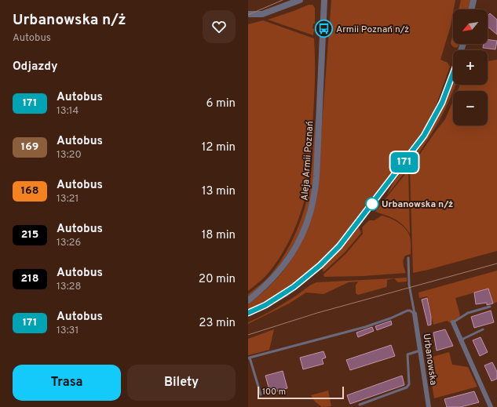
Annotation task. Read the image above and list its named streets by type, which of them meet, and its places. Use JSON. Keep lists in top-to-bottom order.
{
  "streets": {
    "street": ["Aleja Armii Poznań", "Urbanowska"]
  },
  "places": {
    "bus stop": ["Armii Poznań n/ż"],
    "other": ["Urbanowska n/ż"]
  },
  "lines": ["bus line 171"],
  "scale_bar": "100 m",
  "north": "bottom left",
  "page": {
    "heading": [
      ["Urbanowska n/ż", "Autobus"],
      "Odjazdy"
    ],
    "on_map": "171",
    "map_buttons": ["+", "−"],
    "list": [
      {
        "mark": "171",
        "name": "Autobus",
        "note": "13:14",
        "value": "6 min"
      },
      {
        "mark": "169",
        "name": "Autobus",
        "note": "13:20",
        "value": "12 min"
      },
      {
        "mark": "168",
        "name": "Autobus",
        "note": "13:21",
        "value": "13 min"
      },
      {
        "mark": "215",
        "name": "Autobus",
        "note": "13:26",
        "value": "18 min"
      },
      {
        "mark": "218",
        "name": "Autobus",
        "note": "13:28",
        "value": "20 min"
      },
      {
        "mark": "171",
        "name": "Autobus",
        "note": "13:31",
        "value": "23 min"
      }
    ],
    "buttons": ["Trasa", "Bilety"],
    "scale": "100 m"
  }
}
